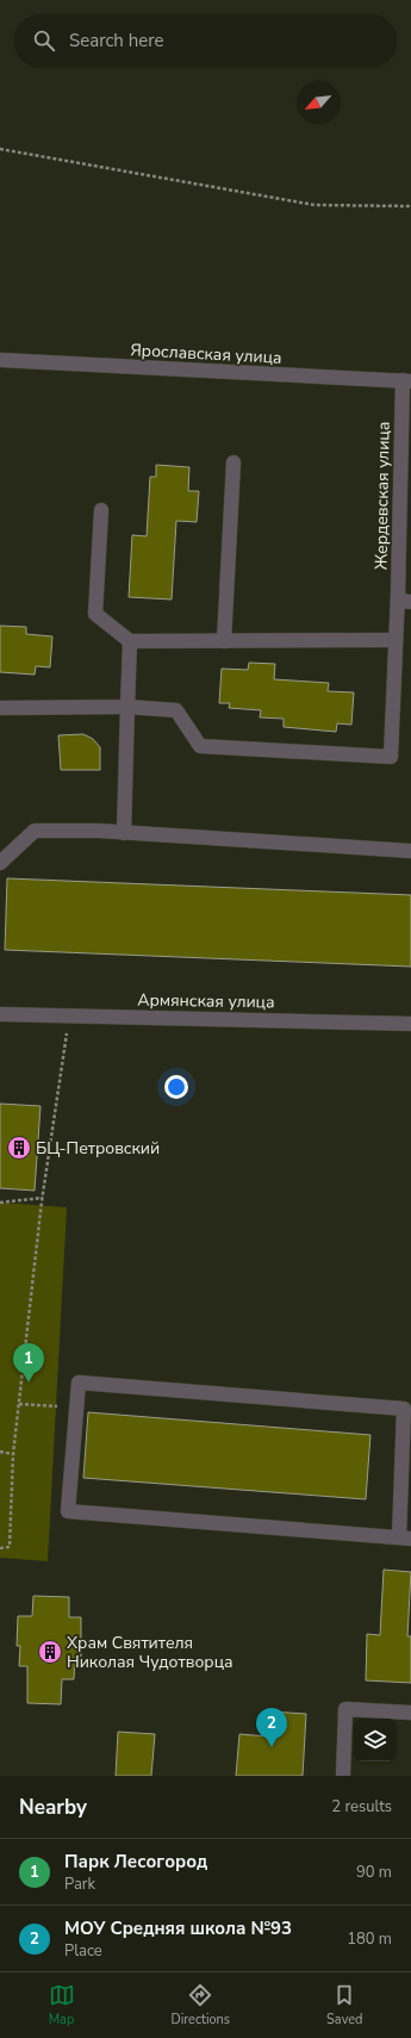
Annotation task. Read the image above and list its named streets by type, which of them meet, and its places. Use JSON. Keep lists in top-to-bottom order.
{
  "streets": {
    "street": ["Ярославская улица", "Жердевская улица", "Армянская улица"]
  },
  "crossings": [
    ["Ярославская улица", "Жердевская улица"]
  ],
  "places": {
    "building": ["БЦ-Петровский", "Храм Святителя Николая Чудотворца"]
  },
  "north": "bottom left",
  "page": {
    "search": "Search here",
    "pins": ["1", "2"],
    "heading": ["Nearby", "2 results"],
    "list": [
      {
        "mark": "1",
        "name": "Парк Лесогород",
        "note": "Park",
        "value": "90 m"
      },
      {
        "mark": "2",
        "name": "МОУ Средняя школа №93",
        "note": "Place",
        "value": "180 m"
      }
    ],
    "nav": ["Map", "Directions", "Saved"]
  }
}
